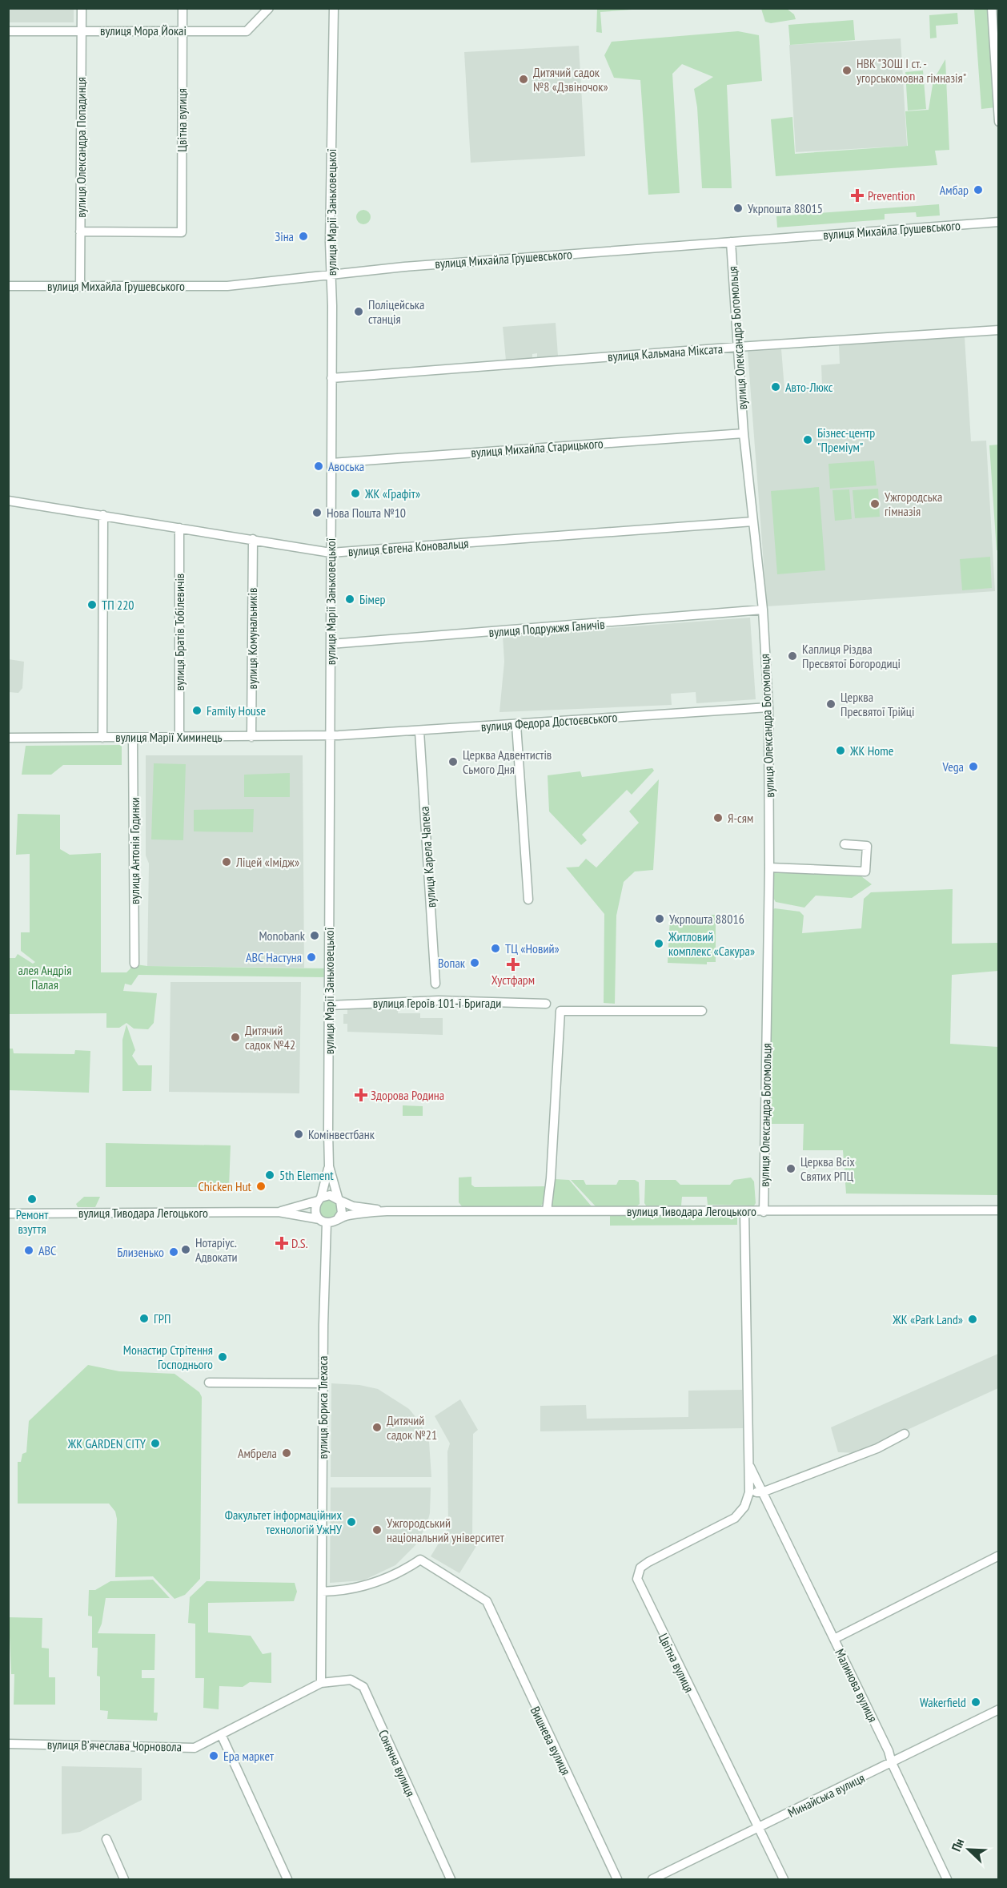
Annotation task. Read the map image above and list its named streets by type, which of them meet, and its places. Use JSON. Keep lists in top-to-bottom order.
{
  "streets": {
    "street": [
      "вулиця Мора Йокаі",
      "Цвітна вулиця",
      "вулиця Олександра Попадинця",
      "вулиця Марії Заньковецької",
      "вулиця Михайла Грушевського",
      "вулиця Олександра Богомольця",
      "вулиця Кальмана Міксата",
      "вулиця Михайла Старицького",
      "вулиця Євгена Коновальця",
      "вулиця Подружжя Ганичів",
      "вулиця Братів Тобілевичів",
      "вулиця Комунальників",
      "вулиця Федора Достоєвського",
      "вулиця Марії Химинець",
      "вулиця Антонія Годинки",
      "вулиця Карела Чапека",
      "вулиця Героїв 101-ї Бригади",
      "вулиця Тиводара Легоцького",
      "вулиця Бориса Тлехаса",
      "Малинова вулиця",
      "Вишнева вулиця",
      "вулиця Вʼячеслава Чорновола",
      "Сонячна вулиця",
      "Минайська вулиця"
    ]
  },
  "crossings": [
    ["вулиця Мора Йокаі", "Цвітна вулиця"],
    ["вулиця Мора Йокаі", "вулиця Олександра Попадинця"],
    ["Цвітна вулиця", "вулиця Олександра Попадинця"],
    ["Цвітна вулиця", "Минайська вулиця"],
    ["вулиця Олександра Попадинця", "вулиця Михайла Грушевського"],
    ["вулиця Марії Заньковецької", "вулиця Михайла Грушевського"],
    ["вулиця Марії Заньковецької", "вулиця Кальмана Міксата"],
    ["вулиця Марії Заньковецької", "вулиця Михайла Старицького"],
    ["вулиця Марії Заньковецької", "вулиця Євгена Коновальця"],
    ["вулиця Марії Заньковецької", "вулиця Подружжя Ганичів"],
    ["вулиця Марії Заньковецької", "вулиця Федора Достоєвського"],
    ["вулиця Марії Заньковецької", "вулиця Марії Химинець"],
    ["вулиця Марії Заньковецької", "вулиця Героїв 101-ї Бригади"],
    ["вулиця Марії Заньковецької", "вулиця Тиводара Легоцького"],
    ["вулиця Марії Заньковецької", "вулиця Бориса Тлехаса"],
    ["вулиця Михайла Грушевського", "вулиця Олександра Богомольця"],
    ["вулиця Олександра Богомольця", "вулиця Кальмана Міксата"],
    ["вулиця Олександра Богомольця", "вулиця Михайла Старицького"],
    ["вулиця Олександра Богомольця", "вулиця Євгена Коновальця"],
    ["вулиця Олександра Богомольця", "вулиця Подружжя Ганичів"],
    ["вулиця Олександра Богомольця", "вулиця Федора Достоєвського"],
    ["вулиця Олександра Богомольця", "вулиця Тиводара Легоцького"],
    ["вулиця Євгена Коновальця", "вулиця Братів Тобілевичів"],
    ["вулиця Євгена Коновальця", "вулиця Комунальників"],
    ["вулиця Братів Тобілевичів", "вулиця Марії Химинець"],
    ["вулиця Комунальників", "вулиця Марії Химинець"],
    ["вулиця Федора Достоєвського", "вулиця Марії Химинець"],
    ["вулиця Федора Достоєвського", "вулиця Карела Чапека"],
    ["вулиця Марії Химинець", "вулиця Антонія Годинки"],
    ["вулиця Тиводара Легоцького", "вулиця Бориса Тлехаса"],
    ["вулиця Бориса Тлехаса", "Вишнева вулиця"],
    ["вулиця Бориса Тлехаса", "вулиця Вʼячеслава Чорновола"],
    ["вулиця Бориса Тлехаса", "Сонячна вулиця"],
    ["Малинова вулиця", "Минайська вулиця"],
    ["вулиця Вʼячеслава Чорновола", "Сонячна вулиця"]
  ],
  "parks": ["алея Андрія Палая"],
  "places": {
    "other": [
      "НВК \"ЗОШ І ст. - угорськомовна гімназія\"",
      "Дитячий садок №8 «Дзвіночок»",
      "Амбар",
      "Укрпошта 88015",
      "Зіна",
      "Поліцейська станція",
      "Авто-Люкс",
      "Бізнес-центр \"Преміум\"",
      "Авоська",
      "ЖК «Графіт»",
      "Ужгородська гімназія",
      "Нова Пошта №10",
      "Бімер",
      "ТП 220",
      "Каплиця Різдва Пресвятої Богородиці",
      "Церква Пресвятої Трійці",
      "Family House",
      "ЖК Home",
      "Церква Адвентистів Сьмого Дня",
      "Vega",
      "Я-сям",
      "Ліцей «Імідж»",
      "Укрпошта 88016",
      "Monobank",
      "Житловий комплекс «Сакура»",
      "ТЦ «Новий»",
      "ABC Настуня",
      "Вопак",
      "Дитячий садок №42",
      "Комінвестбанк",
      "Церква Всіх Святих РПЦ",
      "5th Element",
      "Chicken Hut",
      "Ремонт взуття",
      "Нотаріус. Адвокати",
      "ABC",
      "Близенько",
      "ГРП",
      "ЖК «Park Land»",
      "Монастир Стрітення Господнього",
      "Дитячий садок №21",
      "ЖК GARDEN CITY",
      "Амбрела",
      "Факультет інформаційних технологій УжНУ",
      "Ужгородський національний університет",
      "Wakerfield",
      "Ера маркет"
    ],
    "health": [
      "Prevention",
      "Хустфарм",
      "Здорова Родина",
      "D.S."
    ]
  },
  "north": "top left"
}
